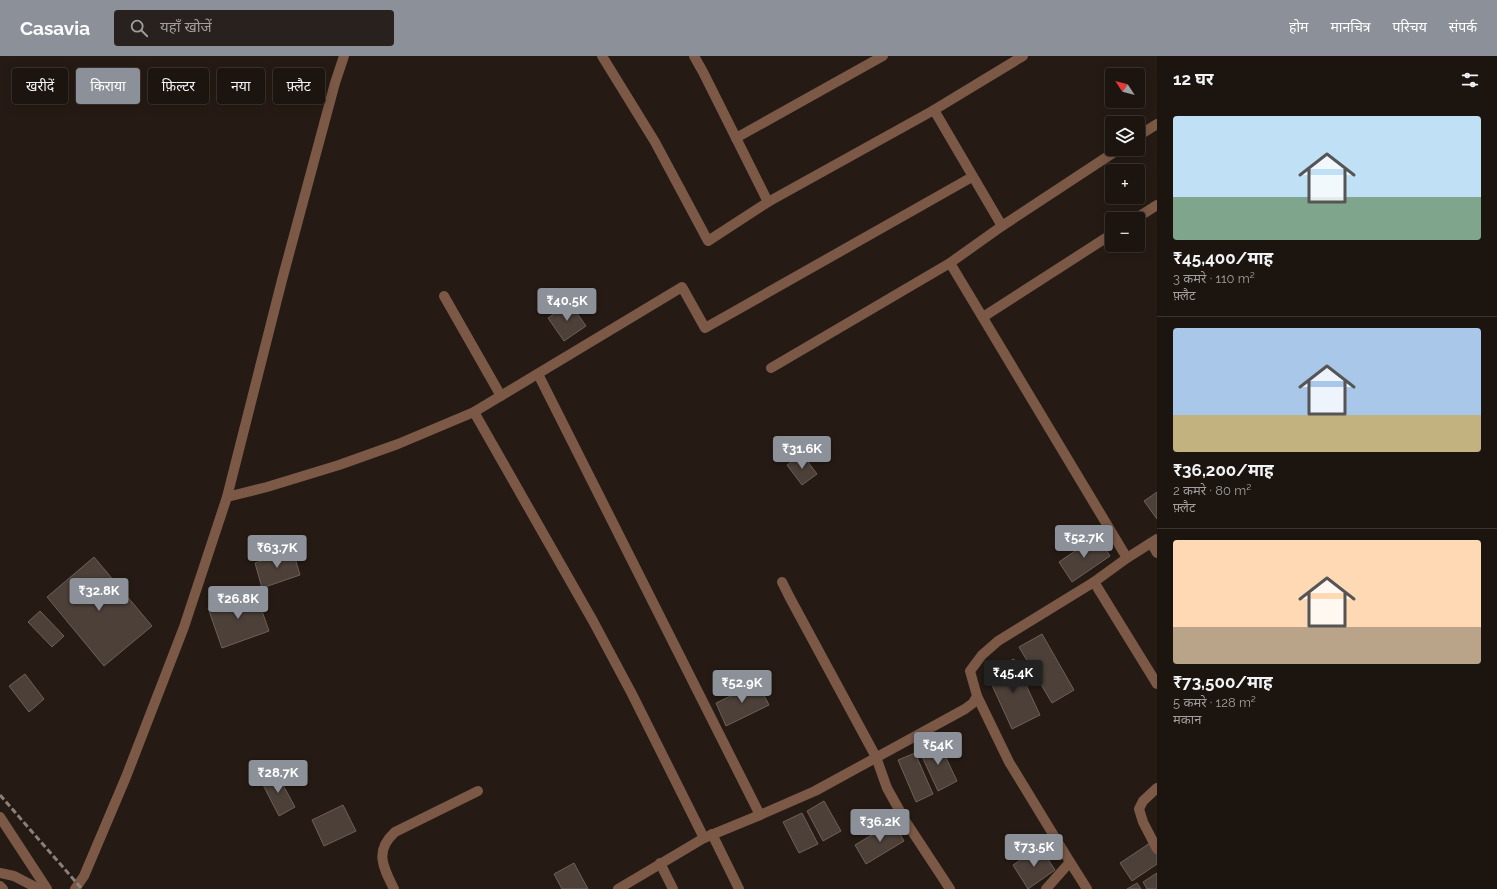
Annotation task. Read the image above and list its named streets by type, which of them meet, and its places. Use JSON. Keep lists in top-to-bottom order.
{
  "north": "top left",
  "page": {
    "header": "Casavia",
    "search": "यहाँ खोजें",
    "nav": [
      "होम",
      "मानचित्र",
      "परिचय",
      "संपर्क"
    ],
    "heading": "12 घर",
    "map_buttons": ["+", "−"],
    "chip": [
      "खरीदें",
      "किराया",
      "फ़िल्टर",
      "नया",
      "फ़्लैट"
    ],
    "list": [
      {
        "name": "₹45,400/माह",
        "note": "3 कमरे · 110 m² · फ़्लैट"
      },
      {
        "name": "₹36,200/माह",
        "note": "2 कमरे · 80 m² · फ़्लैट"
      },
      {
        "name": "₹73,500/माह",
        "note": "5 कमरे · 128 m² · मकान"
      }
    ],
    "price": [
      "₹40.5K",
      "₹31.6K",
      "₹52.7K",
      "₹63.7K",
      "₹32.8K",
      "₹26.8K",
      "₹45.4K",
      "₹52.9K",
      "₹54K",
      "₹28.7K",
      "₹36.2K",
      "₹73.5K"
    ]
  }
}
